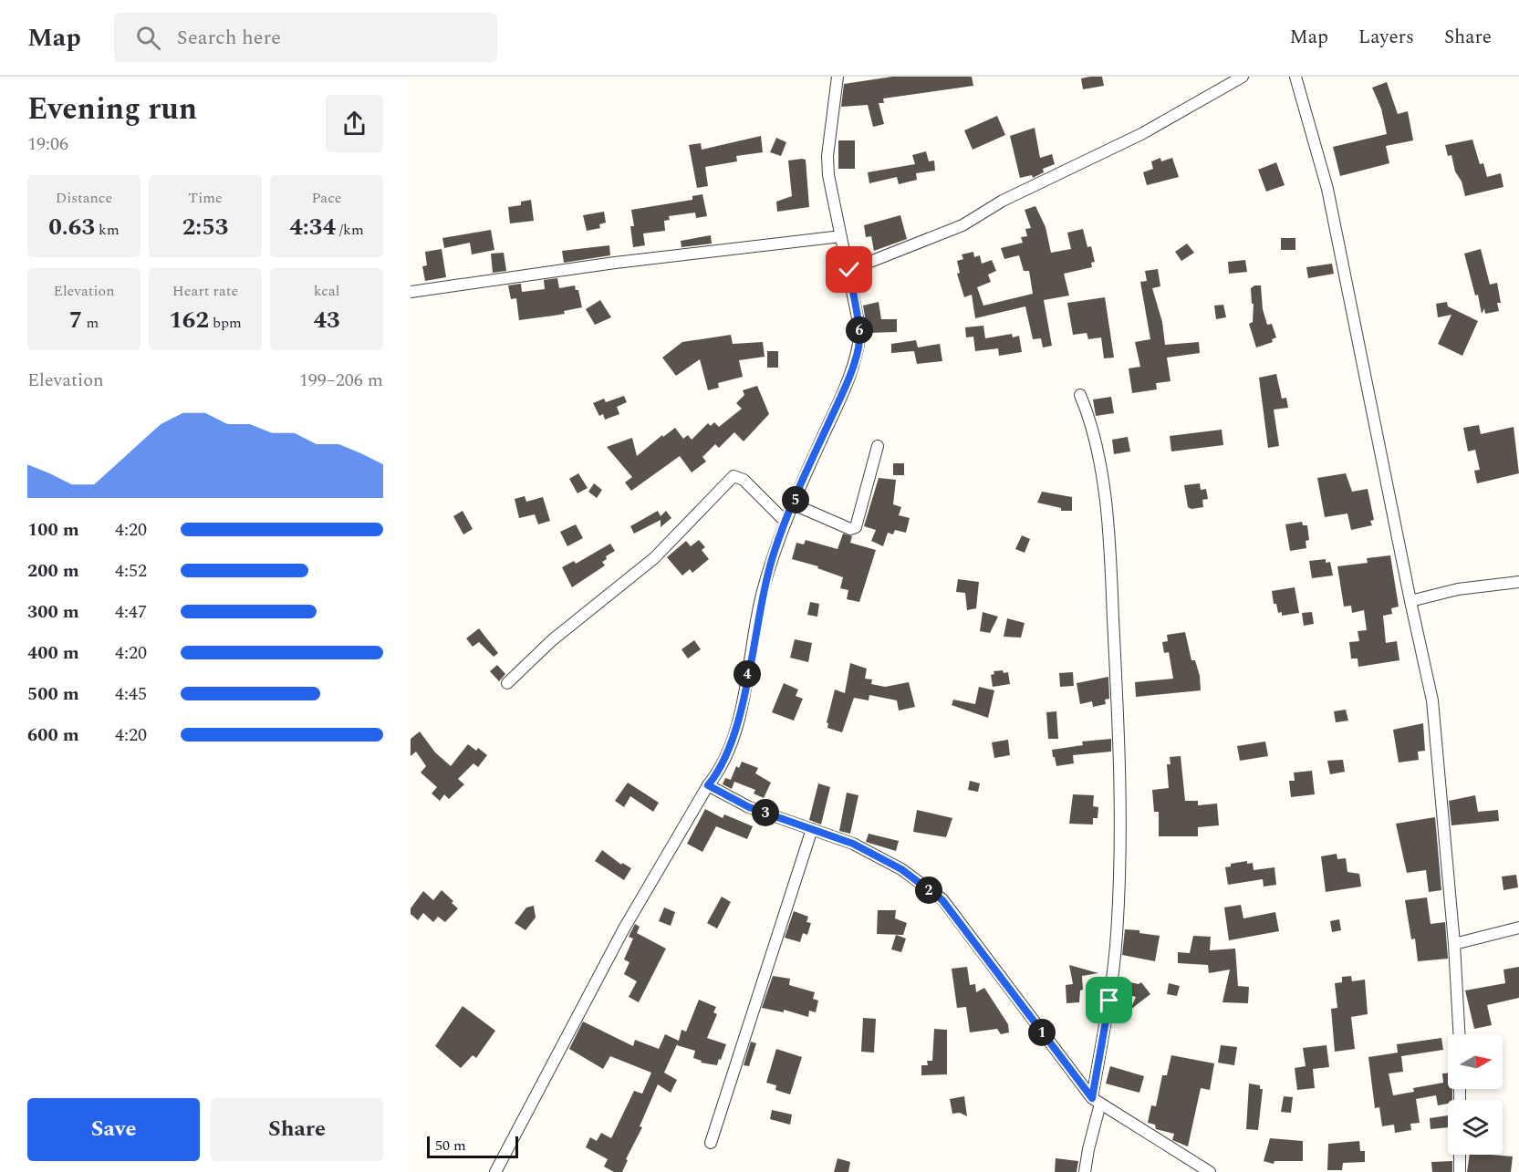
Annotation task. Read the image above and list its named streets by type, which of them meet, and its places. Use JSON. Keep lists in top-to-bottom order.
{
  "scale_bar": "50 m",
  "north": "right",
  "page": {
    "header": "Map",
    "search": "Search here",
    "nav": ["Map", "Layers", "Share"],
    "heading": ["Evening run", "19:06"],
    "stats": [
      ["Distance", "0.63 km"],
      ["Time", "2:53"],
      ["Pace", "4:34 /km"],
      ["Elevation", "7 m"],
      ["Heart rate", "162 bpm"],
      ["kcal", "43"]
    ],
    "pins": [
      "6",
      "5",
      "4",
      "3",
      "2",
      "1"
    ],
    "chart": ["Elevation", "199–206 m"],
    "list": [
      {
        "name": "100 m",
        "note": "4:20"
      },
      {
        "name": "200 m",
        "note": "4:52"
      },
      {
        "name": "300 m",
        "note": "4:47"
      },
      {
        "name": "400 m",
        "note": "4:20"
      },
      {
        "name": "500 m",
        "note": "4:45"
      },
      {
        "name": "600 m",
        "note": "4:20"
      }
    ],
    "buttons": ["Save", "Share"],
    "scale": "50 m"
  }
}
